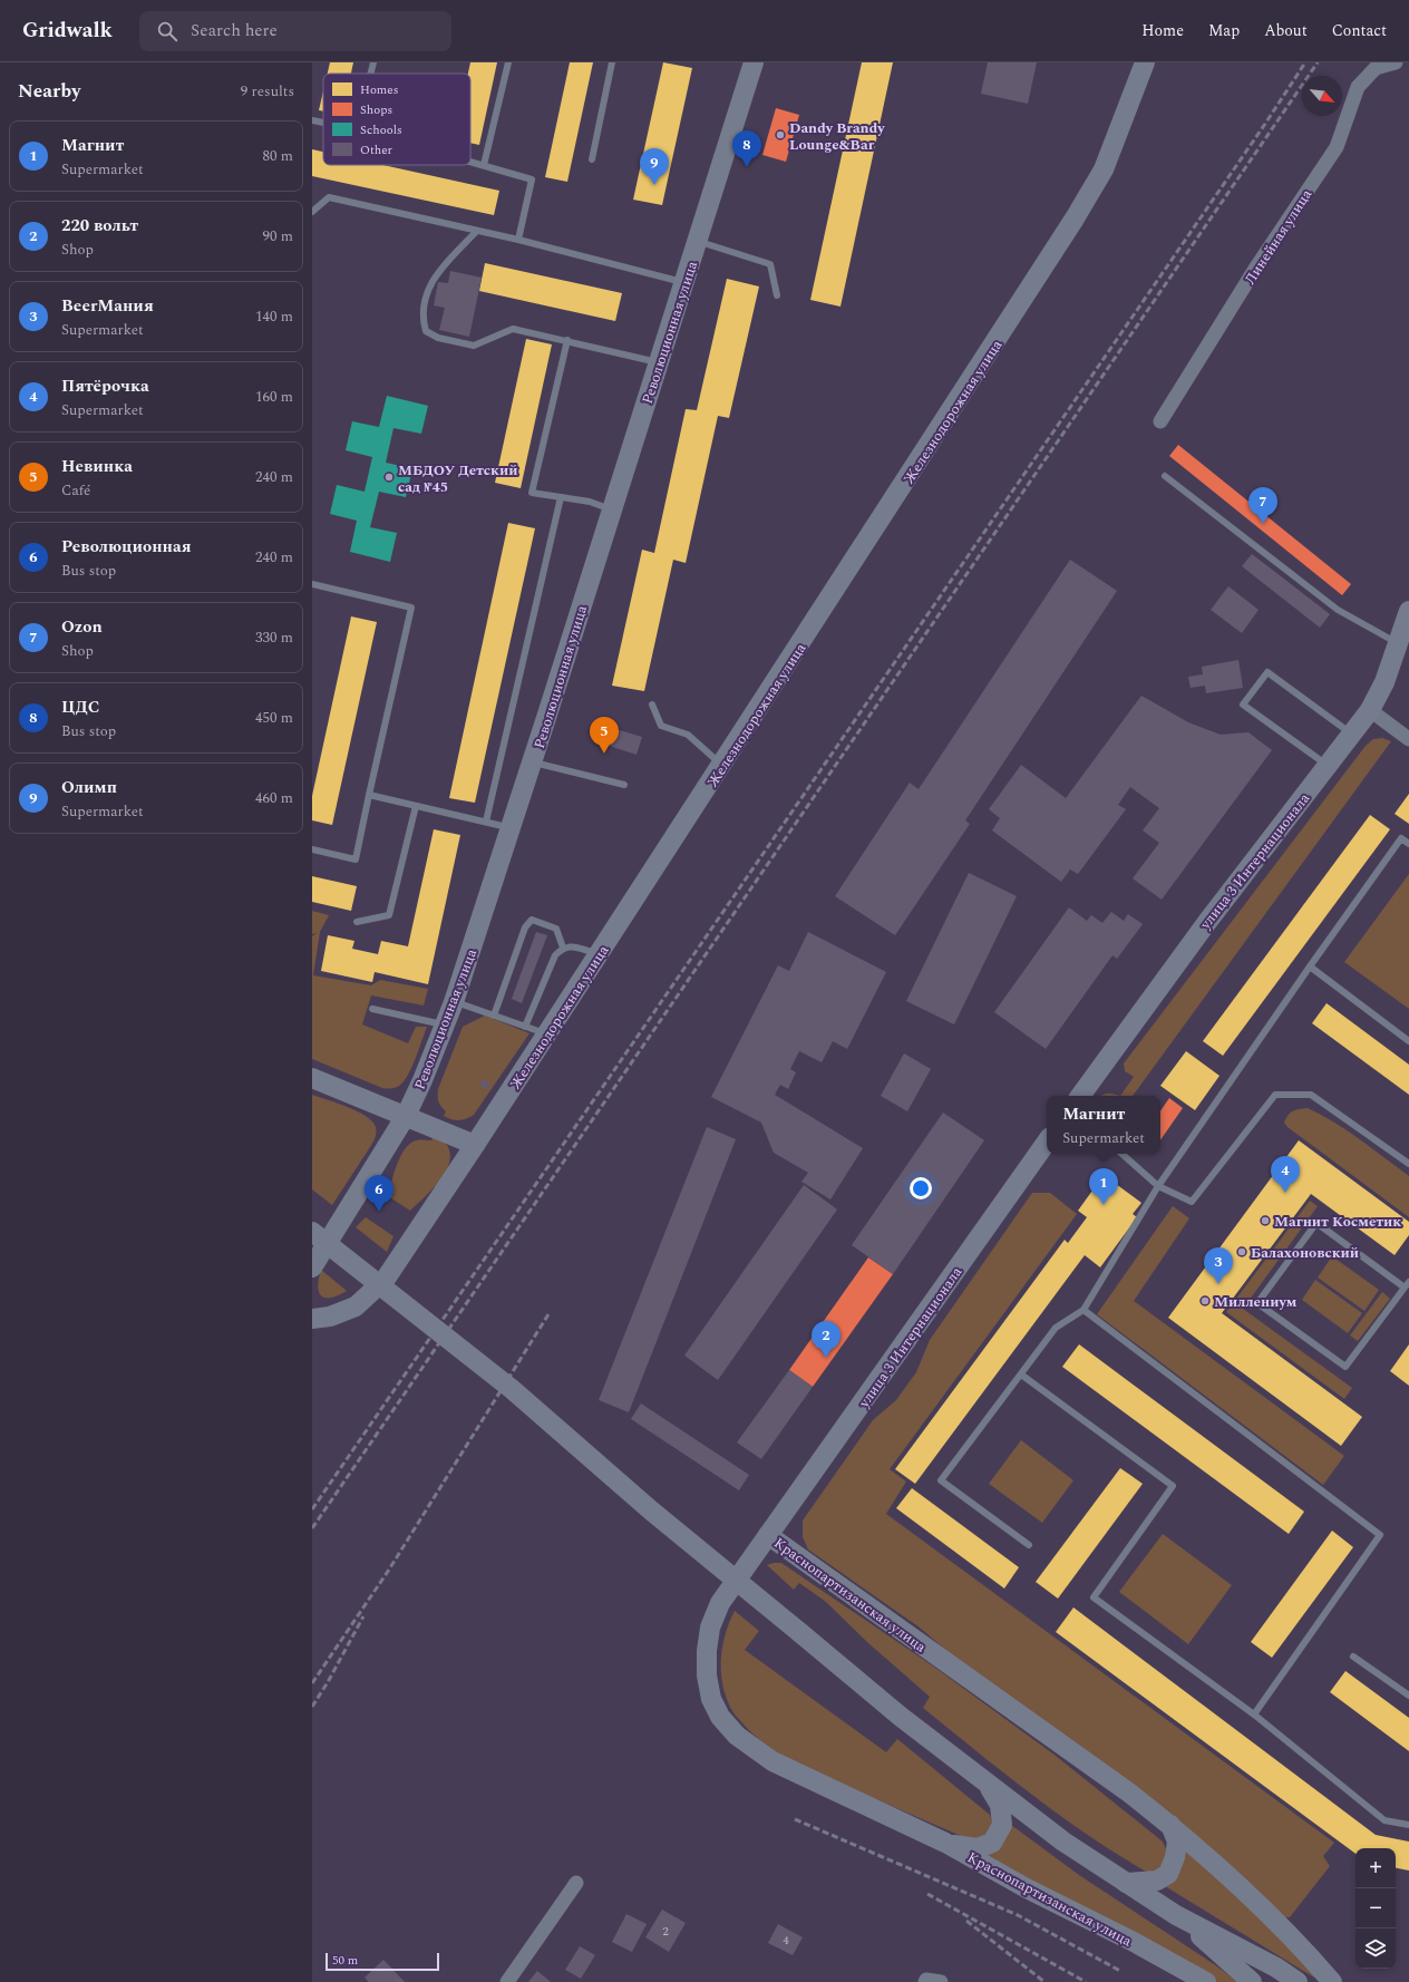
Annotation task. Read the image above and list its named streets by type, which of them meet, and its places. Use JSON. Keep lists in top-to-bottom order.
{
  "streets": {
    "main road": [
      "Революционная улица",
      "Железнодорожная улица",
      "улица 3 Интернационала",
      "Краснопартизанская улица"
    ],
    "street": ["Линейная улица"]
  },
  "crossings": [
    ["улица 3 Интернационала", "Краснопартизанская улица"]
  ],
  "places": [
    "Dandy Brandy Lounge&Bar",
    "МБДОУ Детский сад №45",
    "Магнит Косметик",
    "Балахоновский",
    "Миллениум"
  ],
  "house_numbers": ["2", "4"],
  "legend": [
    "Homes",
    "Shops",
    "Schools",
    "Other"
  ],
  "scale_bar": "50 m",
  "north": "bottom right",
  "page": {
    "header": "Gridwalk",
    "search": "Search here",
    "nav": [
      "Home",
      "Map",
      "About",
      "Contact"
    ],
    "heading": ["Nearby", "9 results"],
    "list": [
      {
        "mark": "1",
        "name": "Магнит",
        "note": "Supermarket",
        "value": "80 m"
      },
      {
        "mark": "2",
        "name": "220 вольт",
        "note": "Shop",
        "value": "90 m"
      },
      {
        "mark": "3",
        "name": "BeerМания",
        "note": "Supermarket",
        "value": "140 m"
      },
      {
        "mark": "4",
        "name": "Пятёрочка",
        "note": "Supermarket",
        "value": "160 m"
      },
      {
        "mark": "5",
        "name": "Невинка",
        "note": "Café",
        "value": "240 m"
      },
      {
        "mark": "6",
        "name": "Революционная",
        "note": "Bus stop",
        "value": "240 m"
      },
      {
        "mark": "7",
        "name": "Ozon",
        "note": "Shop",
        "value": "330 m"
      },
      {
        "mark": "8",
        "name": "ЦДС",
        "note": "Bus stop",
        "value": "450 m"
      },
      {
        "mark": "9",
        "name": "Олимп",
        "note": "Supermarket",
        "value": "460 m"
      }
    ],
    "pins": [
      "8",
      "9",
      "7",
      "5",
      "4",
      "1",
      "6",
      "3",
      "2"
    ],
    "popup": ["Магнит", "Supermarket"],
    "map_buttons": ["+", "−"],
    "scale": "50 m"
  }
}
